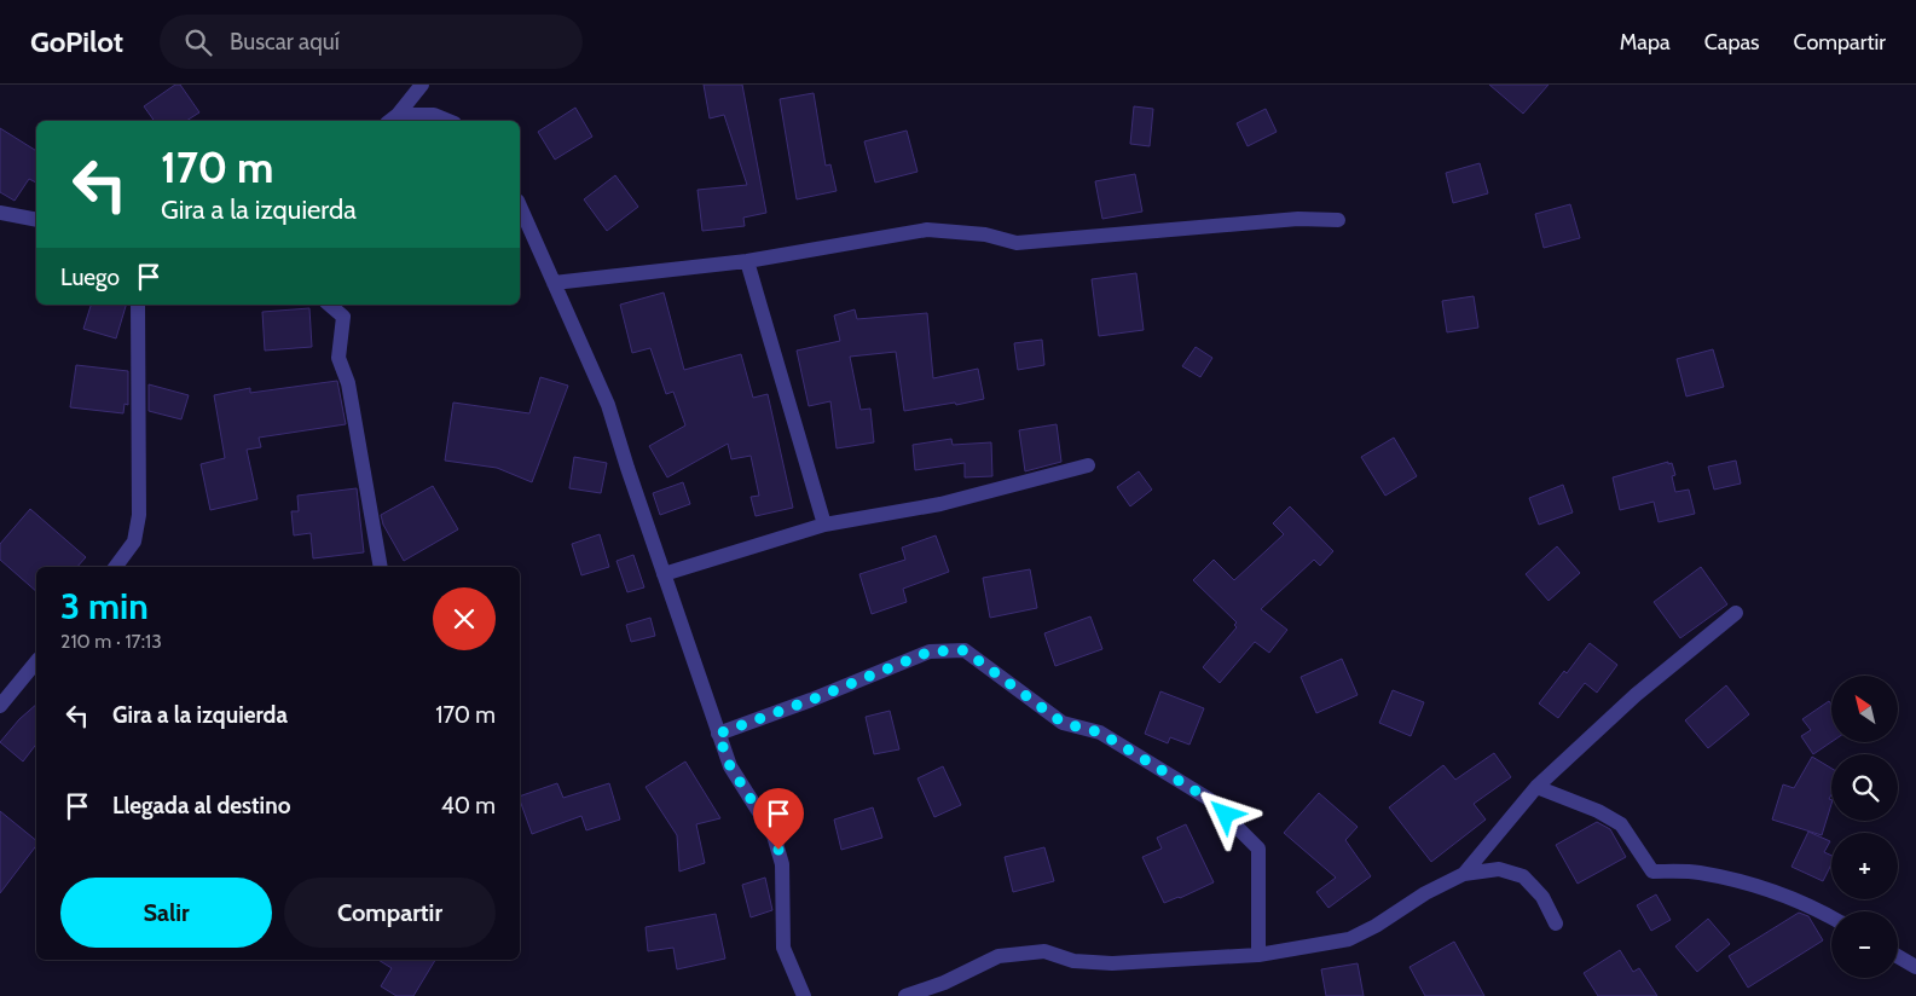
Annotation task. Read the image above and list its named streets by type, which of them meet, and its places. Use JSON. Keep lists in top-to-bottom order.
{
  "north": "top left",
  "page": {
    "header": "GoPilot",
    "search": "Buscar aquí",
    "nav": ["Mapa", "Capas", "Compartir"],
    "turn": ["170 m", "Gira a la izquierda"],
    "then": "Luego",
    "heading": ["3 min", "210 m · 17:13"],
    "list": [
      {
        "name": "Gira a la izquierda",
        "value": "170 m"
      },
      {
        "name": "Llegada al destino",
        "value": "40 m"
      }
    ],
    "map_buttons": ["+", "−"],
    "buttons": ["Salir", "Compartir"]
  }
}
